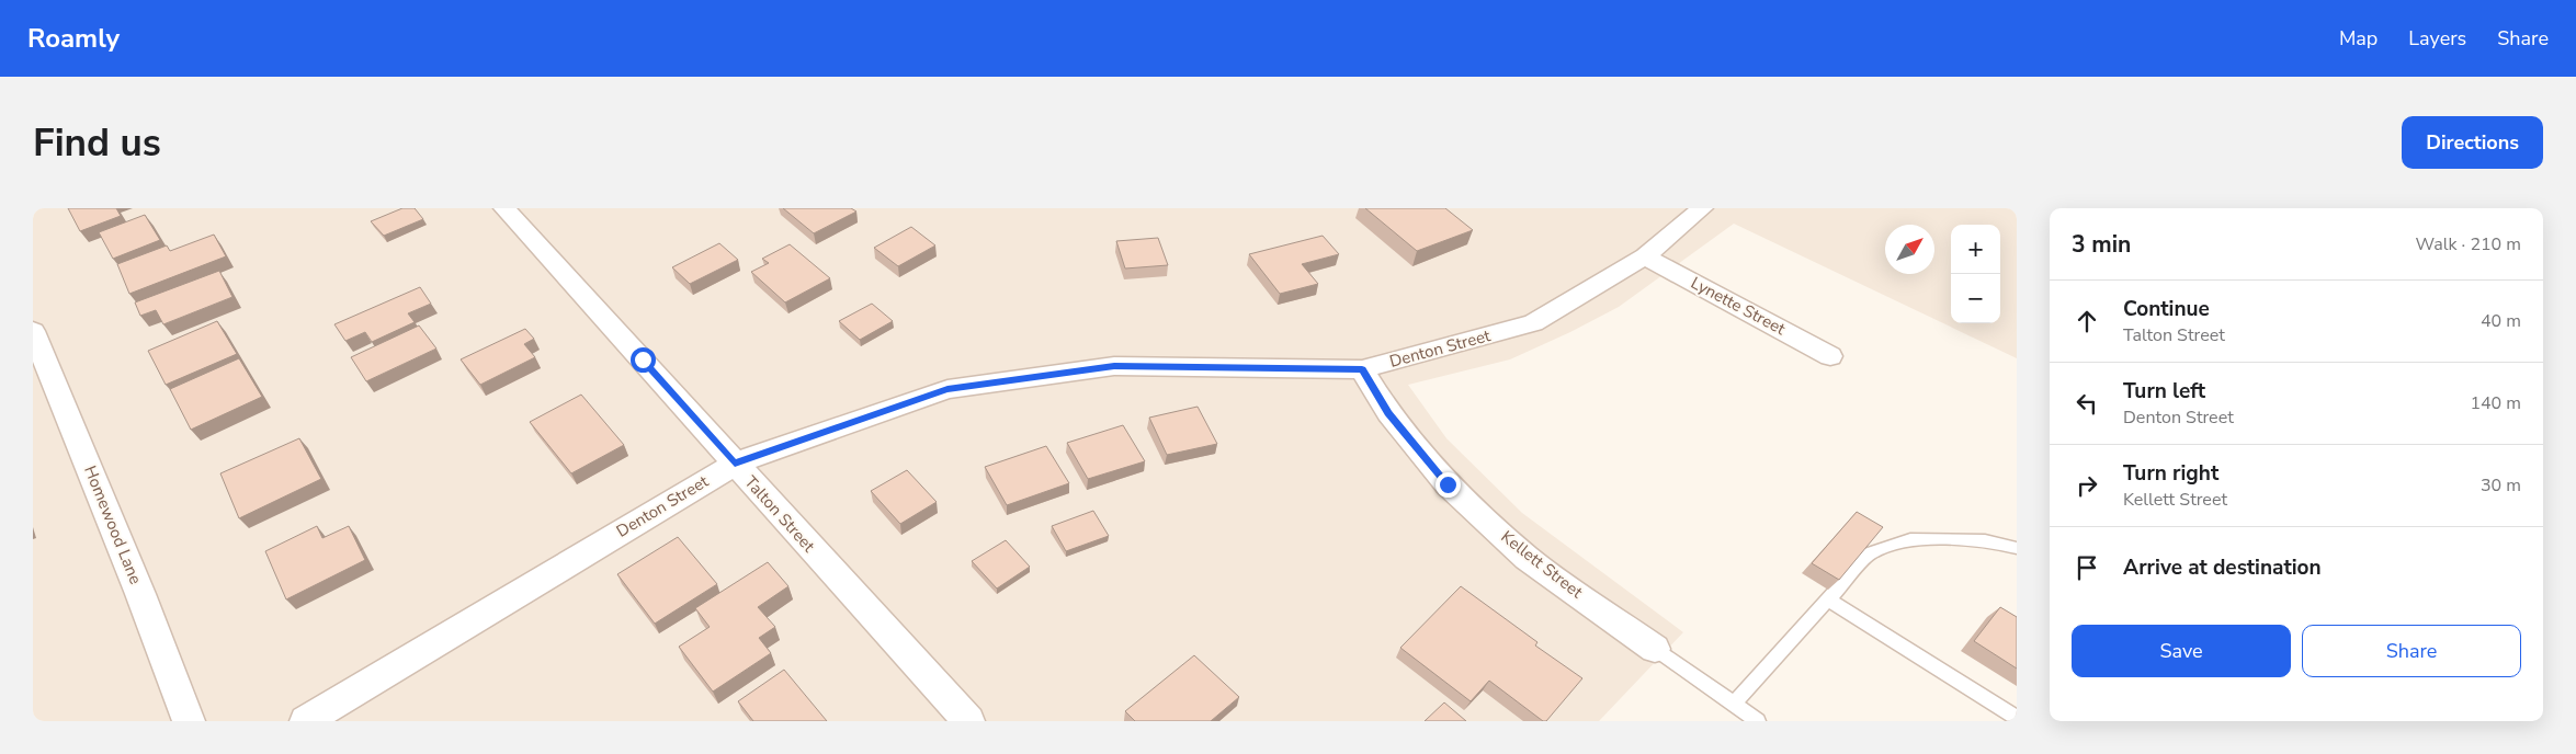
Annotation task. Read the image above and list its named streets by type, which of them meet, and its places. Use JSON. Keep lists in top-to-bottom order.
{
  "streets": {
    "street": [
      "Lynette Street",
      "Denton Street",
      "Talton Street",
      "Homewood Lane",
      "Kellett Street"
    ]
  },
  "crossings": [
    ["Lynette Street", "Denton Street"],
    ["Denton Street", "Talton Street"],
    ["Denton Street", "Kellett Street"]
  ],
  "north": "top right",
  "page": {
    "header": "Roamly",
    "nav": ["Map", "Layers", "Share"],
    "buttons": [
      "Directions",
      ["Save", "Share"]
    ],
    "title": "Find us",
    "heading": ["3 min", "Walk · 210 m"],
    "map_buttons": ["+", "−"],
    "list": [
      ["Continue", "Talton Street", "40 m"],
      ["Turn left", "Denton Street", "140 m"],
      ["Turn right", "Kellett Street", "30 m"],
      "Arrive at destination"
    ]
  }
}
